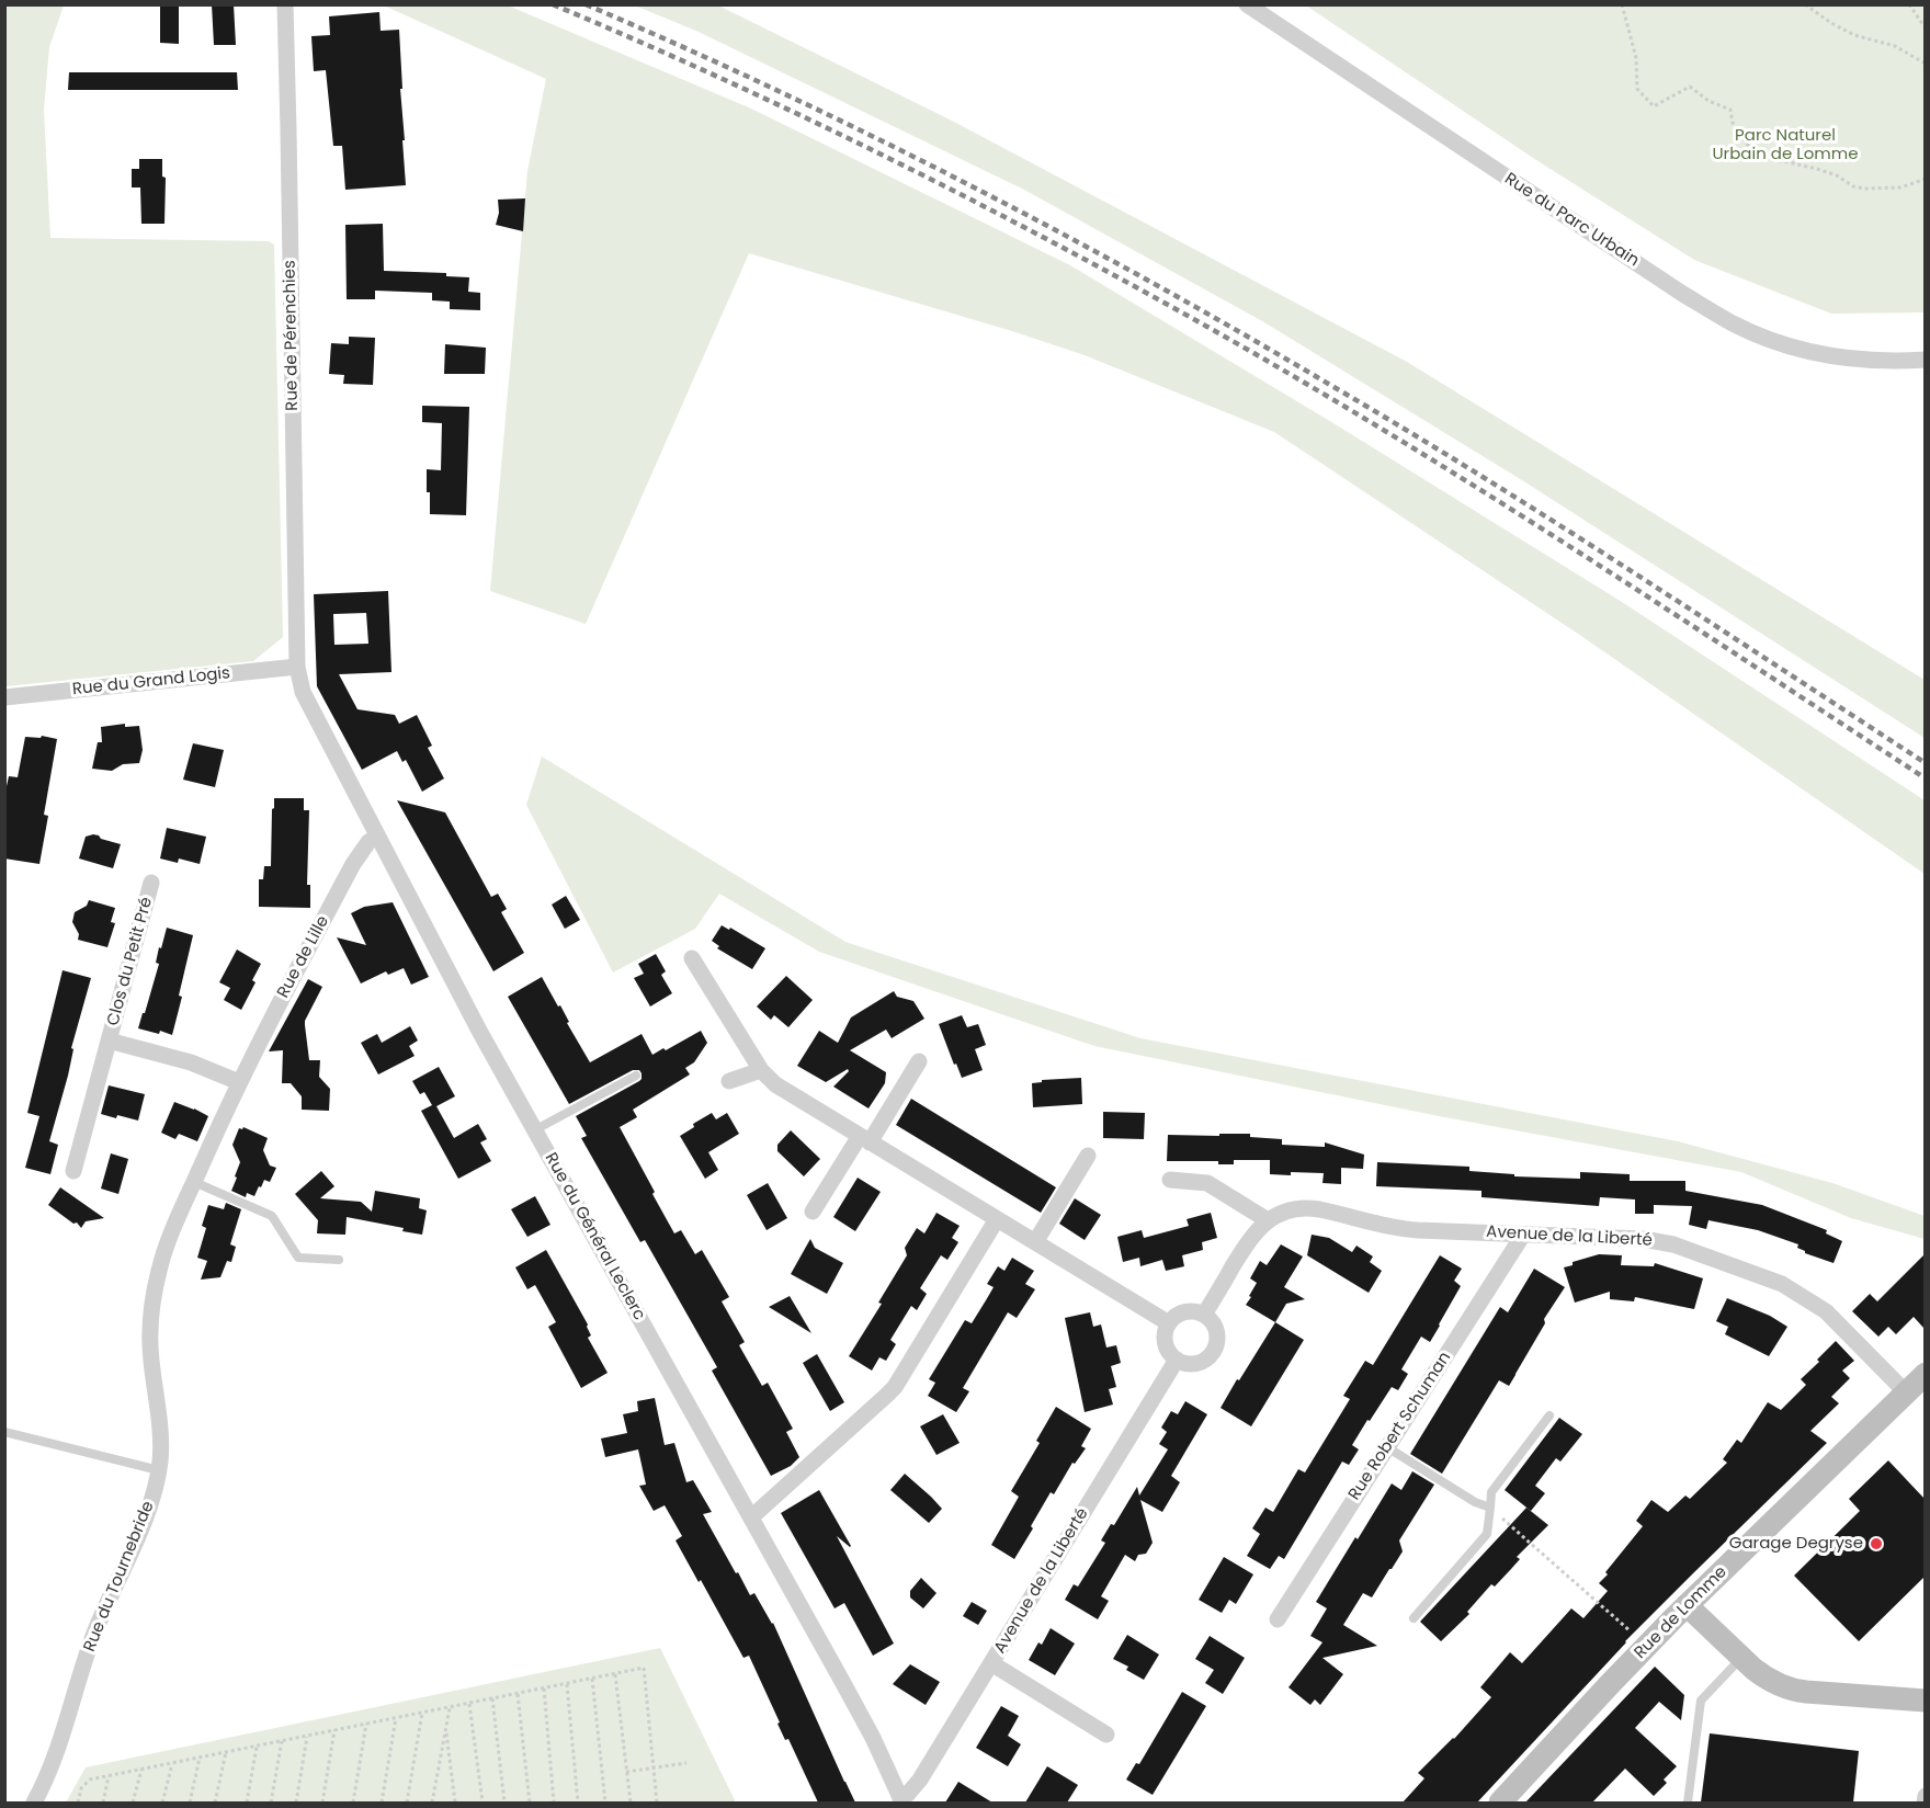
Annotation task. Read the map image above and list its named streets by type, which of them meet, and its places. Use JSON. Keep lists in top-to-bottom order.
{
  "streets": {
    "main road": ["Rue de Lomme"],
    "street": [
      "Rue du Parc Urbain",
      "Rue de Pérenchies",
      "Rue du Grand Logis",
      "Rue de Lille",
      "Clos du Petit Pré",
      "Rue du Général Leclerc",
      "Avenue de la Liberté",
      "Rue Robert Schuman",
      "Rue du Tournebride"
    ]
  },
  "crossings": [
    ["Rue de Pérenchies", "Rue du Grand Logis"],
    ["Rue de Pérenchies", "Rue du Général Leclerc"],
    ["Rue du Grand Logis", "Rue du Général Leclerc"],
    ["Rue de Lille", "Clos du Petit Pré"],
    ["Rue de Lille", "Rue du Général Leclerc"],
    ["Rue de Lille", "Rue du Tournebride"],
    ["Clos du Petit Pré", "Rue du Tournebride"],
    ["Rue du Général Leclerc", "Avenue de la Liberté"],
    ["Avenue de la Liberté", "Rue Robert Schuman"],
    ["Avenue de la Liberté", "Rue de Lomme"]
  ],
  "parks": ["Parc Naturel Urbain de Lomme"],
  "places": ["Garage Degryse"]
}
